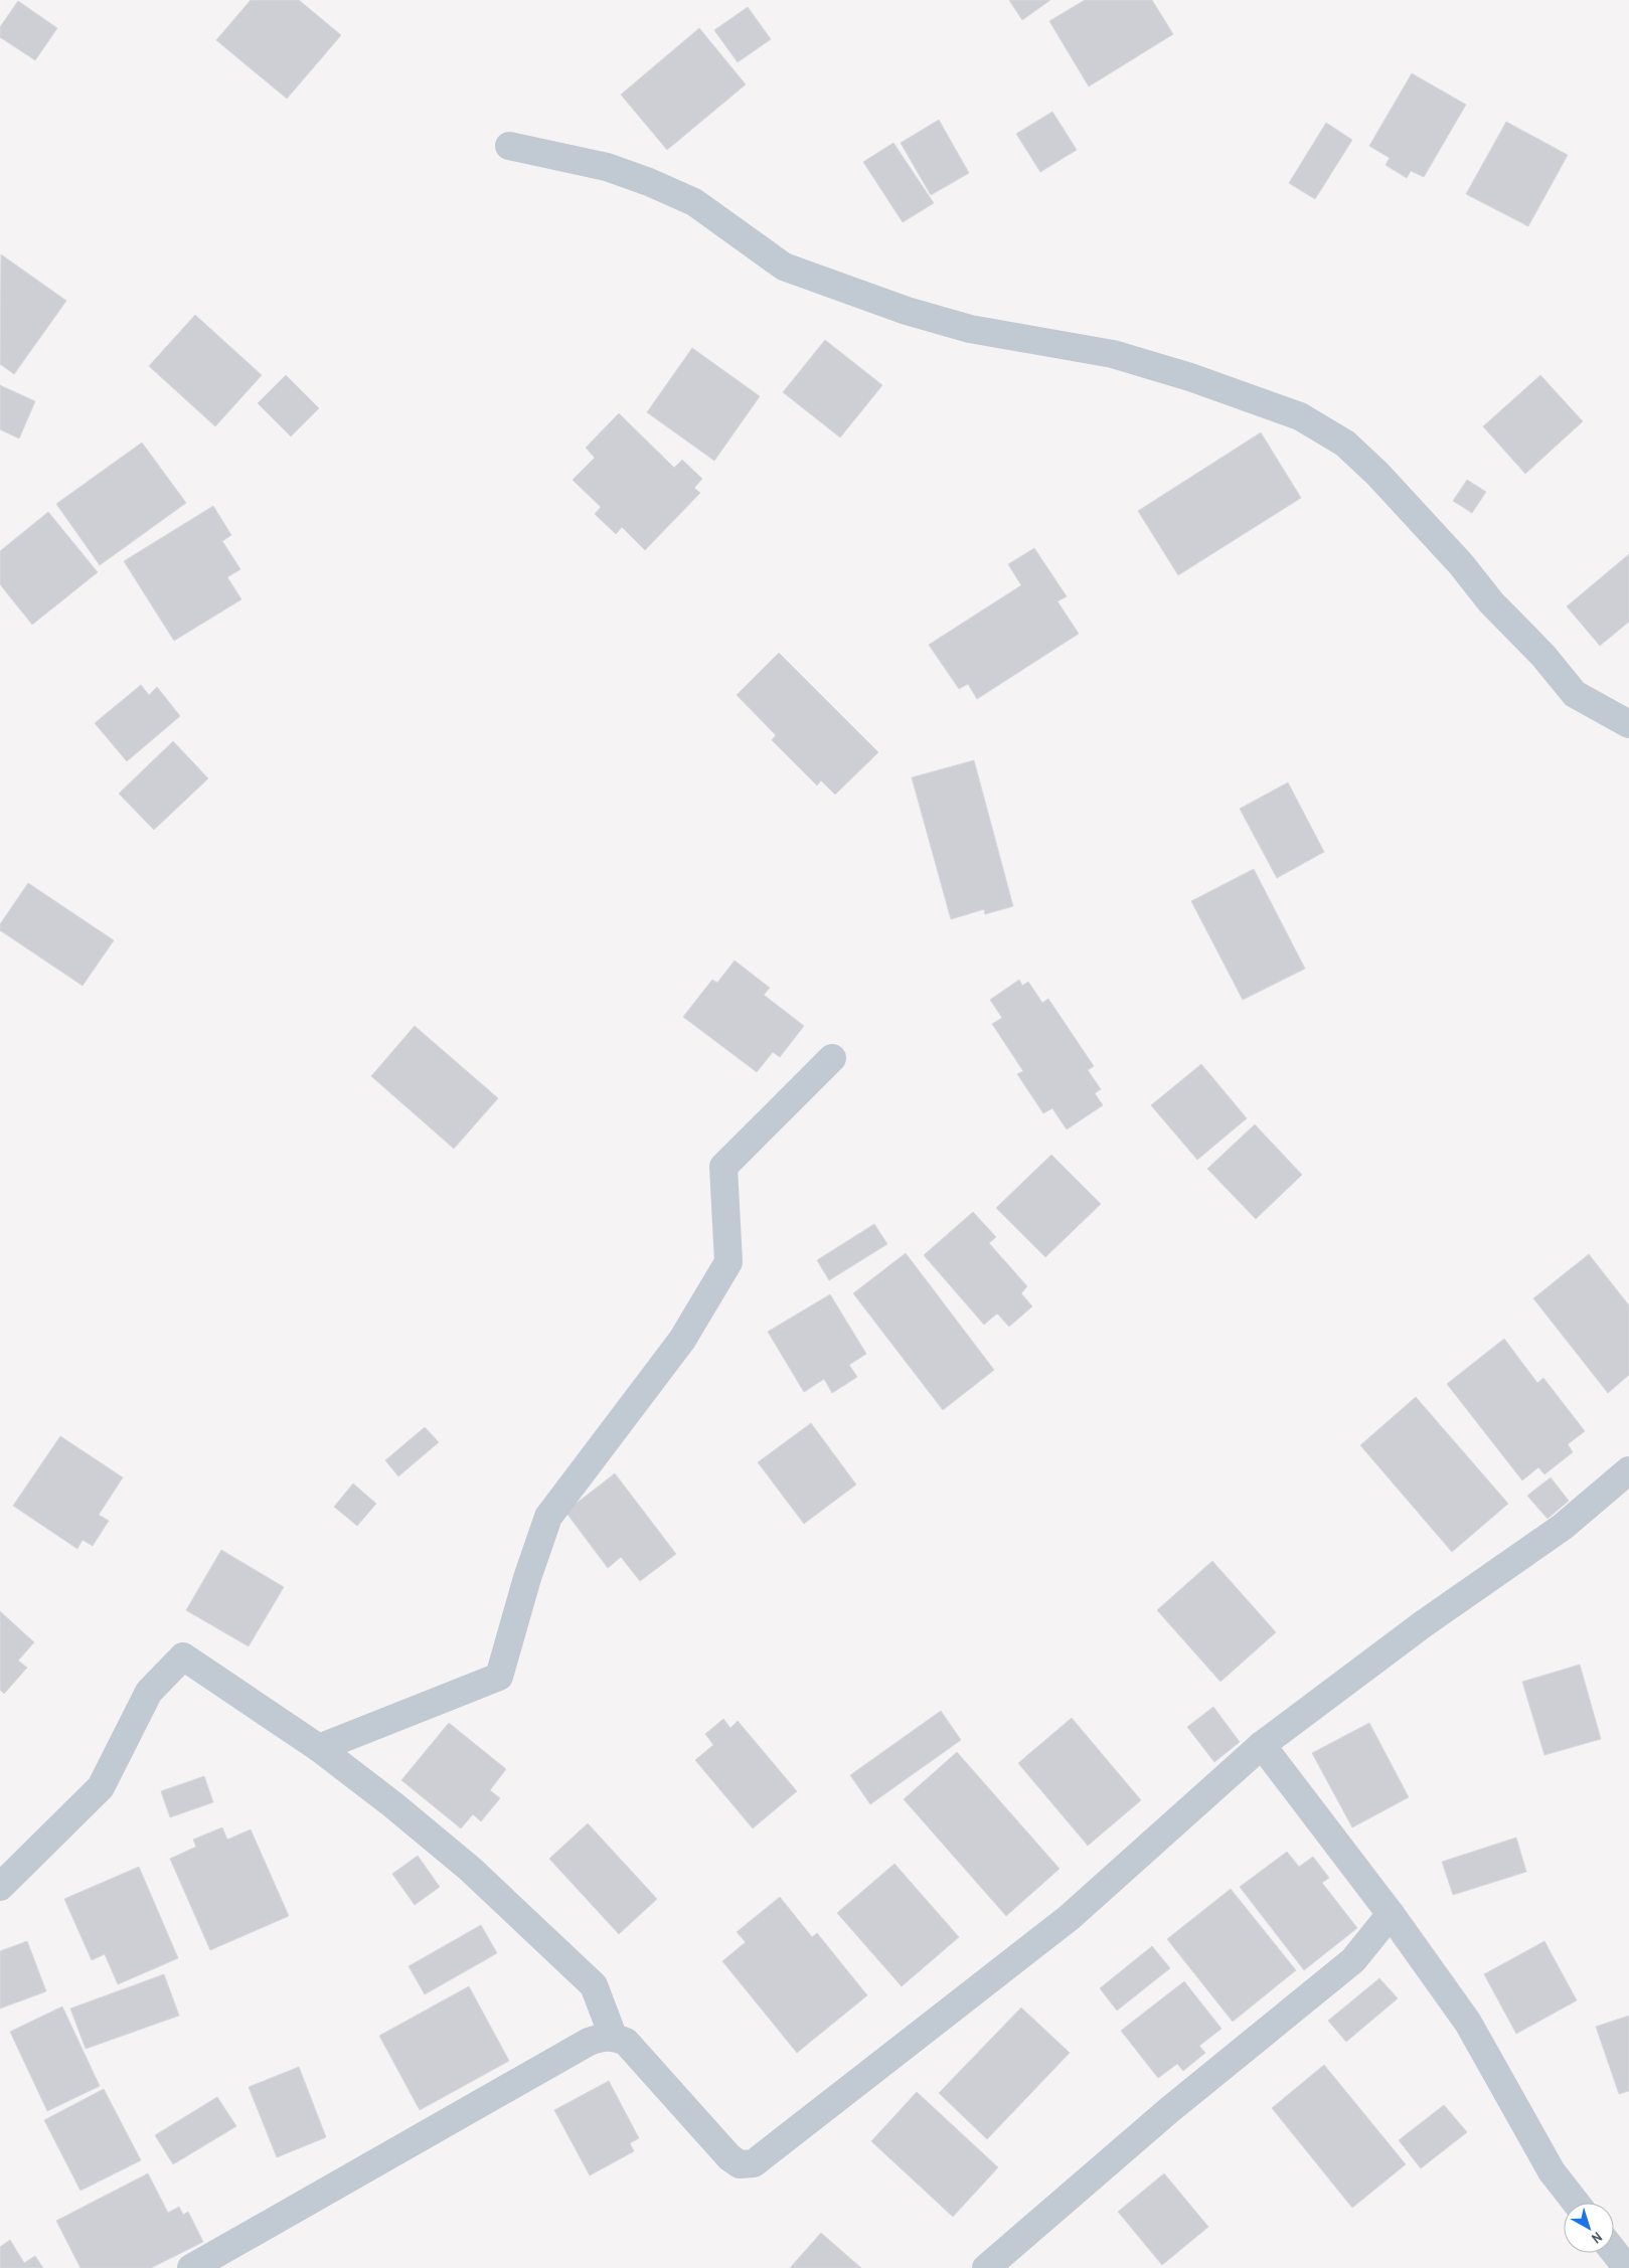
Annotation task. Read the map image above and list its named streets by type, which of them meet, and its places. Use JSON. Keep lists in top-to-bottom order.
{
  "north": "bottom right"
}
